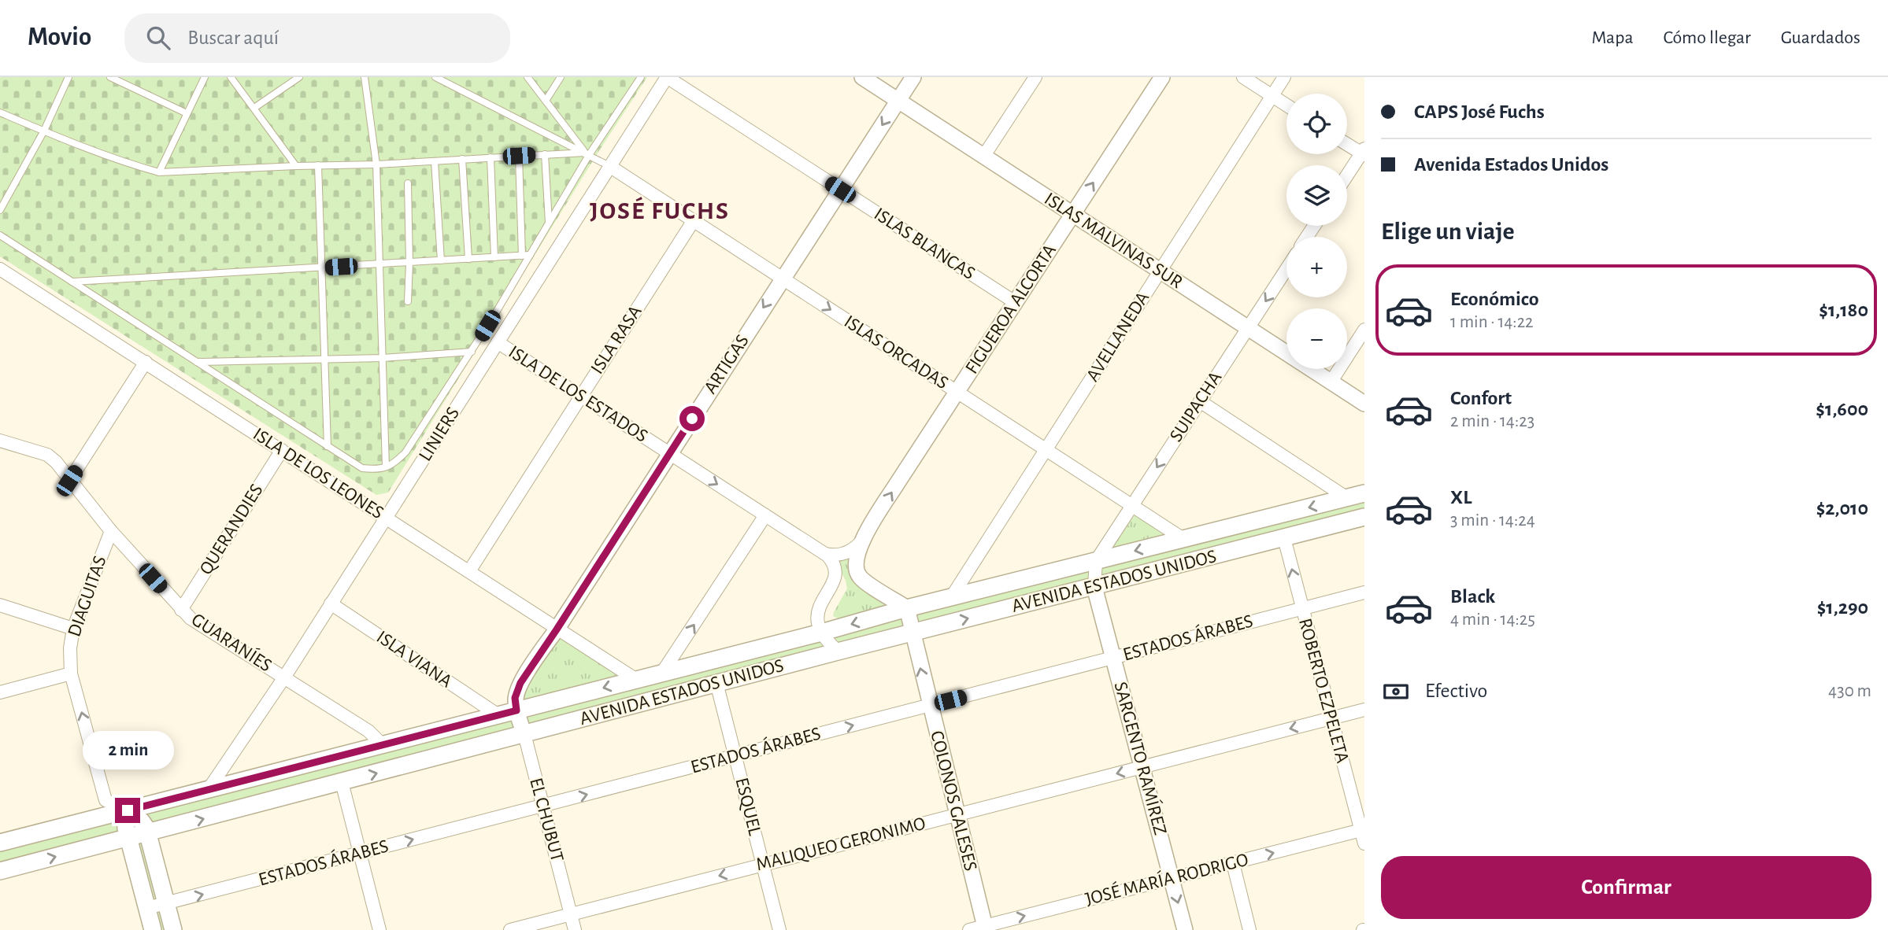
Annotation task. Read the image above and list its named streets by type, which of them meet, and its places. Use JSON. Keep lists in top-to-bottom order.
{
  "streets": {
    "main road": ["AVENIDA ESTADOS UNIDOS"],
    "street": [
      "ISLAS MALVINAS SUR",
      "ISLAS BLANCAS",
      "FIGUEROA ALCORTA",
      "AVELLANEDA",
      "ISLA RASA",
      "ISLAS ORCADAS",
      "ARTIGAS",
      "ISLA DE LOS ESTADOS",
      "SUIPACHA",
      "LINIERS",
      "ISLA DE LOS LEONES",
      "QUERANDIES",
      "DIAGUITAS",
      "ESTADOS ÁRABES",
      "GUARANÍES",
      "ISLA VIANA",
      "ROBERTO EZPELETA",
      "SARGENTO RAMÍREZ",
      "COLONOS GALESES",
      "ESQUEL",
      "EL CHUBUT",
      "MALIQUEO GERONIMO",
      "JOSÉ MARÍA RODRIGO"
    ]
  },
  "crossings": [
    ["ISLAS MALVINAS SUR", "FIGUEROA ALCORTA"],
    ["ISLAS MALVINAS SUR", "AVELLANEDA"],
    ["ISLAS MALVINAS SUR", "ARTIGAS"],
    ["ISLAS MALVINAS SUR", "SUIPACHA"],
    ["ISLAS BLANCAS", "FIGUEROA ALCORTA"],
    ["ISLAS BLANCAS", "ARTIGAS"],
    ["ISLAS BLANCAS", "LINIERS"],
    ["FIGUEROA ALCORTA", "ISLAS ORCADAS"],
    ["AVELLANEDA", "ISLAS ORCADAS"],
    ["AVELLANEDA", "AVENIDA ESTADOS UNIDOS"],
    ["ISLA RASA", "ISLAS ORCADAS"],
    ["ISLA RASA", "ISLA DE LOS ESTADOS"],
    ["ISLA RASA", "ISLA DE LOS LEONES"],
    ["ISLAS ORCADAS", "ARTIGAS"],
    ["ISLAS ORCADAS", "SUIPACHA"],
    ["ISLAS ORCADAS", "LINIERS"],
    ["ISLAS ORCADAS", "AVENIDA ESTADOS UNIDOS"],
    ["ARTIGAS", "ISLA DE LOS ESTADOS"],
    ["ARTIGAS", "ISLA DE LOS LEONES"],
    ["ARTIGAS", "AVENIDA ESTADOS UNIDOS"],
    ["ARTIGAS", "EL CHUBUT"],
    ["ISLA DE LOS ESTADOS", "LINIERS"],
    ["SUIPACHA", "AVENIDA ESTADOS UNIDOS"],
    ["LINIERS", "ISLA DE LOS LEONES"],
    ["LINIERS", "AVENIDA ESTADOS UNIDOS"],
    ["LINIERS", "GUARANÍES"],
    ["LINIERS", "ISLA VIANA"],
    ["ISLA DE LOS LEONES", "QUERANDIES"],
    ["ISLA DE LOS LEONES", "AVENIDA ESTADOS UNIDOS"],
    ["QUERANDIES", "GUARANÍES"],
    ["AVENIDA ESTADOS UNIDOS", "DIAGUITAS"],
    ["AVENIDA ESTADOS UNIDOS", "GUARANÍES"],
    ["AVENIDA ESTADOS UNIDOS", "ISLA VIANA"],
    ["AVENIDA ESTADOS UNIDOS", "ROBERTO EZPELETA"],
    ["AVENIDA ESTADOS UNIDOS", "SARGENTO RAMÍREZ"],
    ["AVENIDA ESTADOS UNIDOS", "COLONOS GALESES"],
    ["AVENIDA ESTADOS UNIDOS", "ESQUEL"],
    ["AVENIDA ESTADOS UNIDOS", "EL CHUBUT"],
    ["DIAGUITAS", "GUARANÍES"],
    ["ESTADOS ÁRABES", "ROBERTO EZPELETA"],
    ["ESTADOS ÁRABES", "SARGENTO RAMÍREZ"],
    ["ESTADOS ÁRABES", "COLONOS GALESES"],
    ["ESTADOS ÁRABES", "ESQUEL"],
    ["ESTADOS ÁRABES", "EL CHUBUT"],
    ["ROBERTO EZPELETA", "MALIQUEO GERONIMO"],
    ["ROBERTO EZPELETA", "JOSÉ MARÍA RODRIGO"],
    ["SARGENTO RAMÍREZ", "MALIQUEO GERONIMO"],
    ["SARGENTO RAMÍREZ", "JOSÉ MARÍA RODRIGO"],
    ["COLONOS GALESES", "MALIQUEO GERONIMO"],
    ["COLONOS GALESES", "JOSÉ MARÍA RODRIGO"],
    ["ESQUEL", "MALIQUEO GERONIMO"],
    ["EL CHUBUT", "MALIQUEO GERONIMO"]
  ],
  "one_way": [
    "FIGUEROA ALCORTA",
    "ARTIGAS",
    "DIAGUITAS",
    "ESTADOS ÁRABES",
    "MALIQUEO GERONIMO",
    "JOSÉ MARÍA RODRIGO"
  ],
  "districts": ["JOSÉ FUCHS"],
  "page": {
    "header": "Movio",
    "search": "Buscar aquí",
    "nav": ["Mapa", "Cómo llegar", "Guardados"],
    "banner": ["CAPS José Fuchs", "Avenida Estados Unidos"],
    "map_buttons": ["+", "−"],
    "heading": "Elige un viaje",
    "list": [
      {
        "name": "Económico",
        "note": "1 min · 14:22",
        "value": "$1,180"
      },
      {
        "name": "Confort",
        "note": "2 min · 14:23",
        "value": "$1,600"
      },
      {
        "name": "XL",
        "note": "3 min · 14:24",
        "value": "$2,010"
      },
      {
        "name": "Black",
        "note": "4 min · 14:25",
        "value": "$1,290"
      }
    ],
    "pay": ["Efectivo", "430 m"],
    "bubble": "2 min",
    "buttons": "Confirmar"
  }
}
